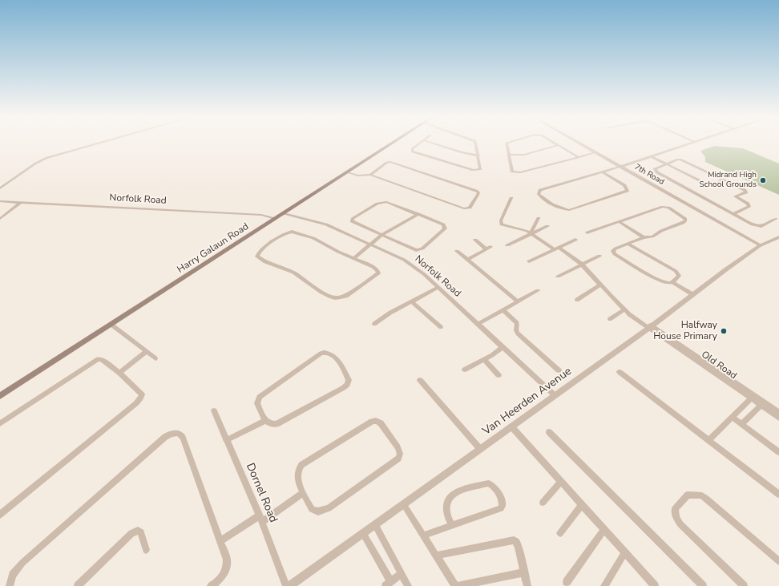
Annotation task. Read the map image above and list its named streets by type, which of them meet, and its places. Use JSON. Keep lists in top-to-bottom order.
{
  "streets": {
    "main road": ["Harry Galaun Road"],
    "street": [
      "7th Road",
      "Norfolk Road",
      "Old Road",
      "Van Heerden Avenue",
      "Dornel Road"
    ]
  },
  "crossings": [
    ["7th Road", "Van Heerden Avenue"],
    ["Norfolk Road", "Harry Galaun Road"],
    ["Norfolk Road", "Van Heerden Avenue"],
    ["Old Road", "Van Heerden Avenue"]
  ],
  "places": ["Midrand High School Grounds", "Halfway House Primary"]
}
